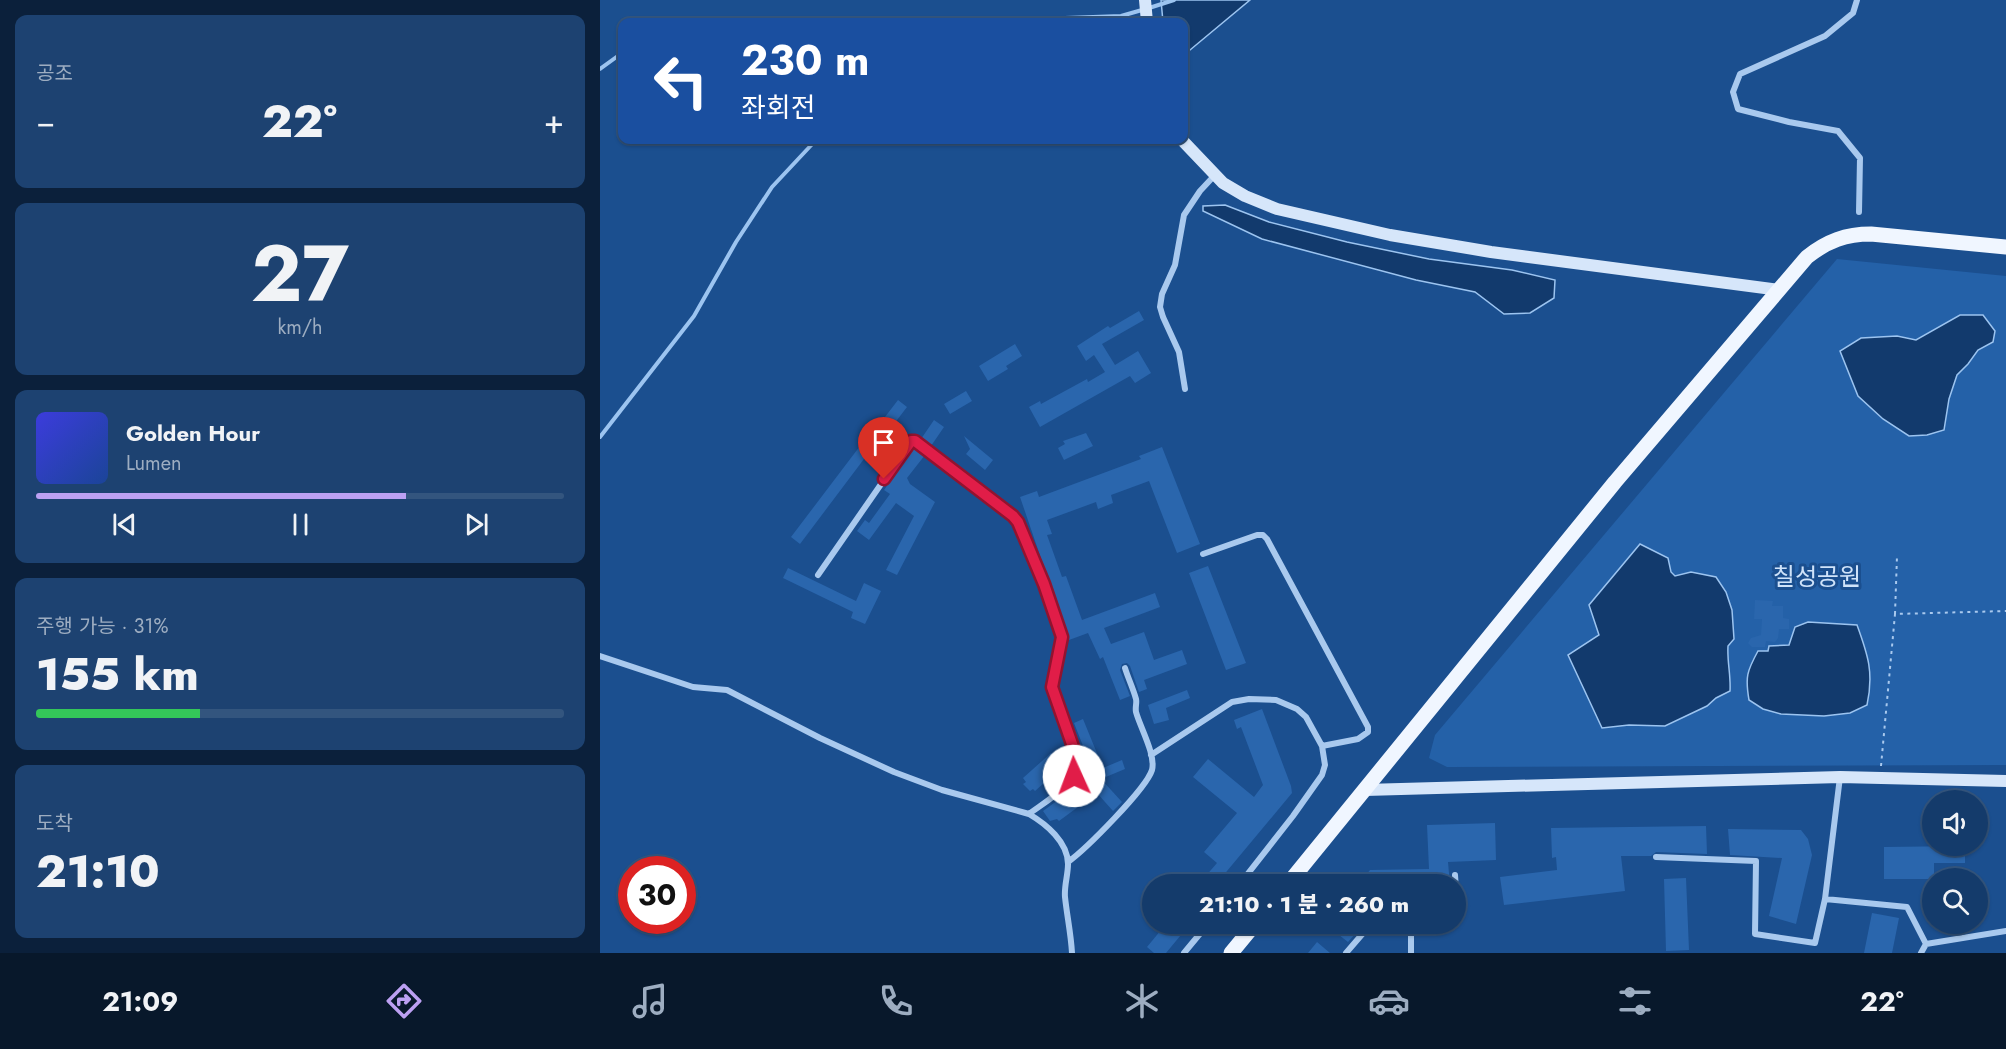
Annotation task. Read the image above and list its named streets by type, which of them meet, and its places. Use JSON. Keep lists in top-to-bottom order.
{
  "parks": ["칠성공원"],
  "page": {
    "tile": [
      "공조",
      ["27", "km/h"],
      ["주행 가능 · 31%", "155 km"],
      ["도착", "21:10"]
    ],
    "turn": ["230 m", "좌회전"],
    "heat": ["−", "22°", "+"],
    "song": ["Golden Hour", "Lumen"],
    "limit": "30",
    "trip": "21:10 · 1 분 · 260 m",
    "tabs": ["21:09", "22°"]
  }
}
